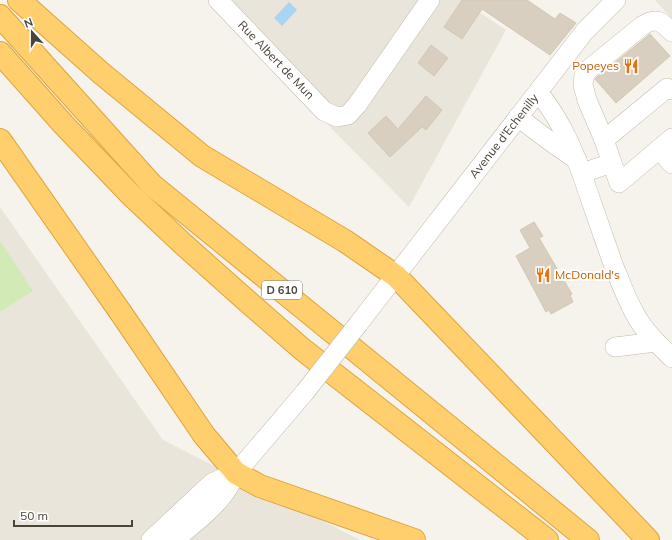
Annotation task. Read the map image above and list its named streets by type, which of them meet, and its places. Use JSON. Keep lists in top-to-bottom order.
{
  "streets": {
    "highway": ["D 610"],
    "street": ["Rue Albert de Mun", "Avenue d'Echenilly"]
  },
  "places": {
    "restaurant": ["Popeyes", "McDonald's"]
  },
  "scale_bar": "50 m",
  "north": "top"
}
